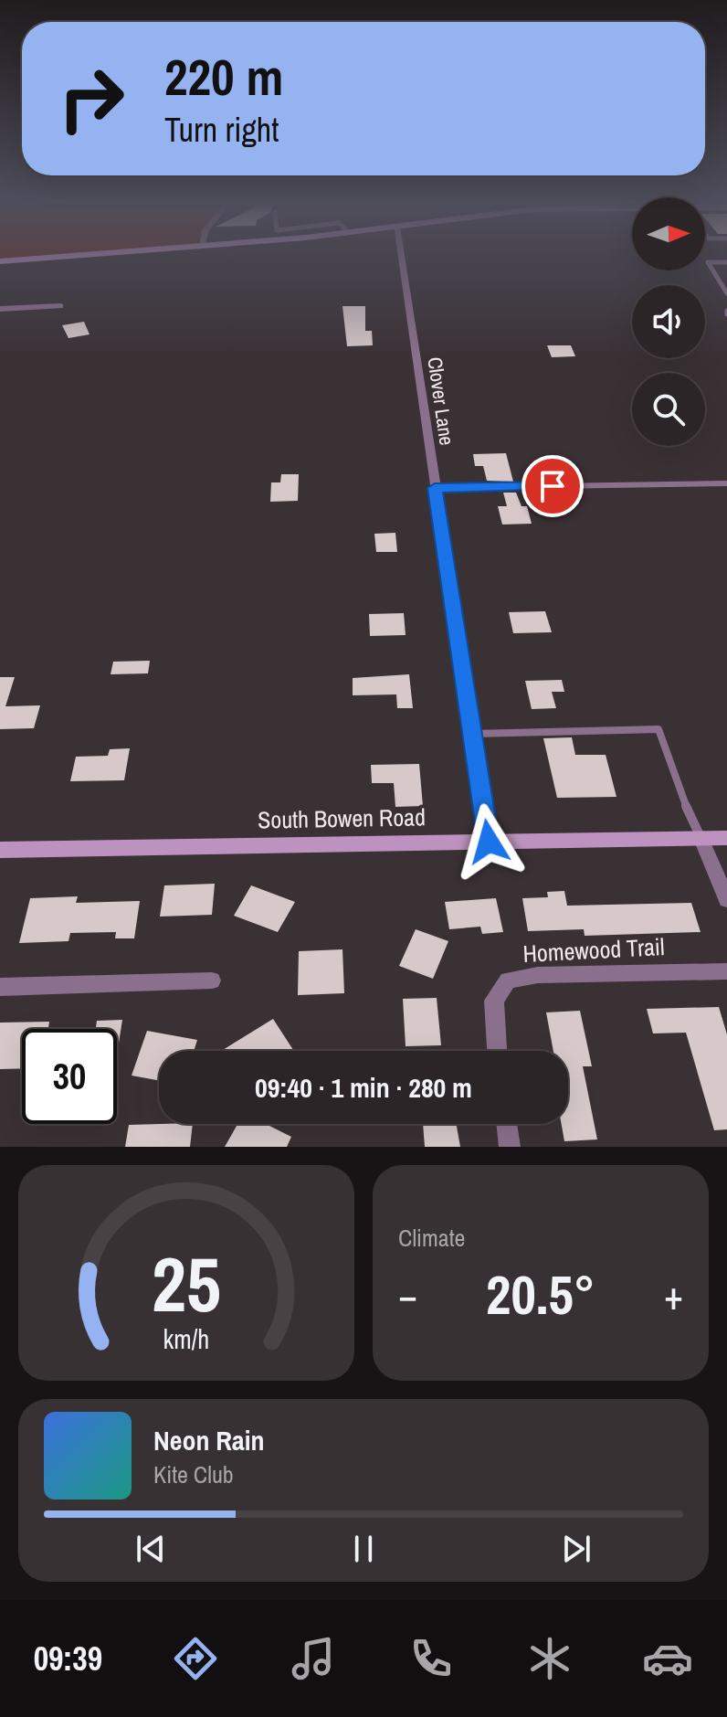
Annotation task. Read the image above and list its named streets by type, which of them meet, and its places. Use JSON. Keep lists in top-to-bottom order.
{
  "streets": {
    "street": ["Clover Lane", "South Bowen Road", "Homewood Trail"]
  },
  "crossings": [
    ["Clover Lane", "South Bowen Road"]
  ],
  "north": "right",
  "page": {
    "turn": ["220 m", "Turn right"],
    "limit": "30",
    "trip": "09:40 · 1 min · 280 m",
    "tile": "Climate",
    "heat": ["−", "20.5°", "+"],
    "song": ["Neon Rain", "Kite Club"],
    "tabs": "09:39",
    "gauge": ["25", "km/h"]
  }
}
